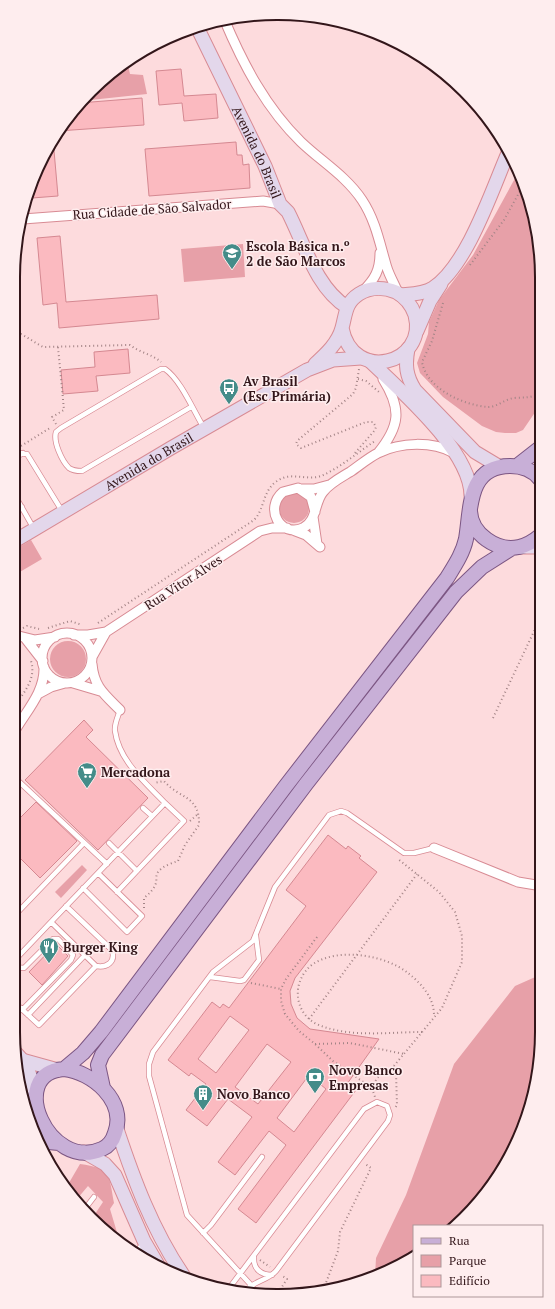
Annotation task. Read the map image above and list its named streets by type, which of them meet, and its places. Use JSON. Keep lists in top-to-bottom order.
{
  "streets": {
    "street": ["Avenida do Brasil", "Rua Cidade de São Salvador", "Rua Vitor Alves"]
  },
  "crossings": [
    ["Avenida do Brasil", "Rua Cidade de São Salvador"],
    ["Avenida do Brasil", "Rua Vitor Alves"]
  ],
  "places": {
    "school or university": ["Escola Básica n.º 2 de São Marcos"],
    "bus stop": ["Av Brasil (Esc Primária)"],
    "supermarket": ["Mercadona"],
    "restaurant": ["Burger King"],
    "bank": ["Novo Banco Empresas"],
    "building": ["Novo Banco"]
  },
  "legend": ["Rua", "Parque", "Edifício"]
}
